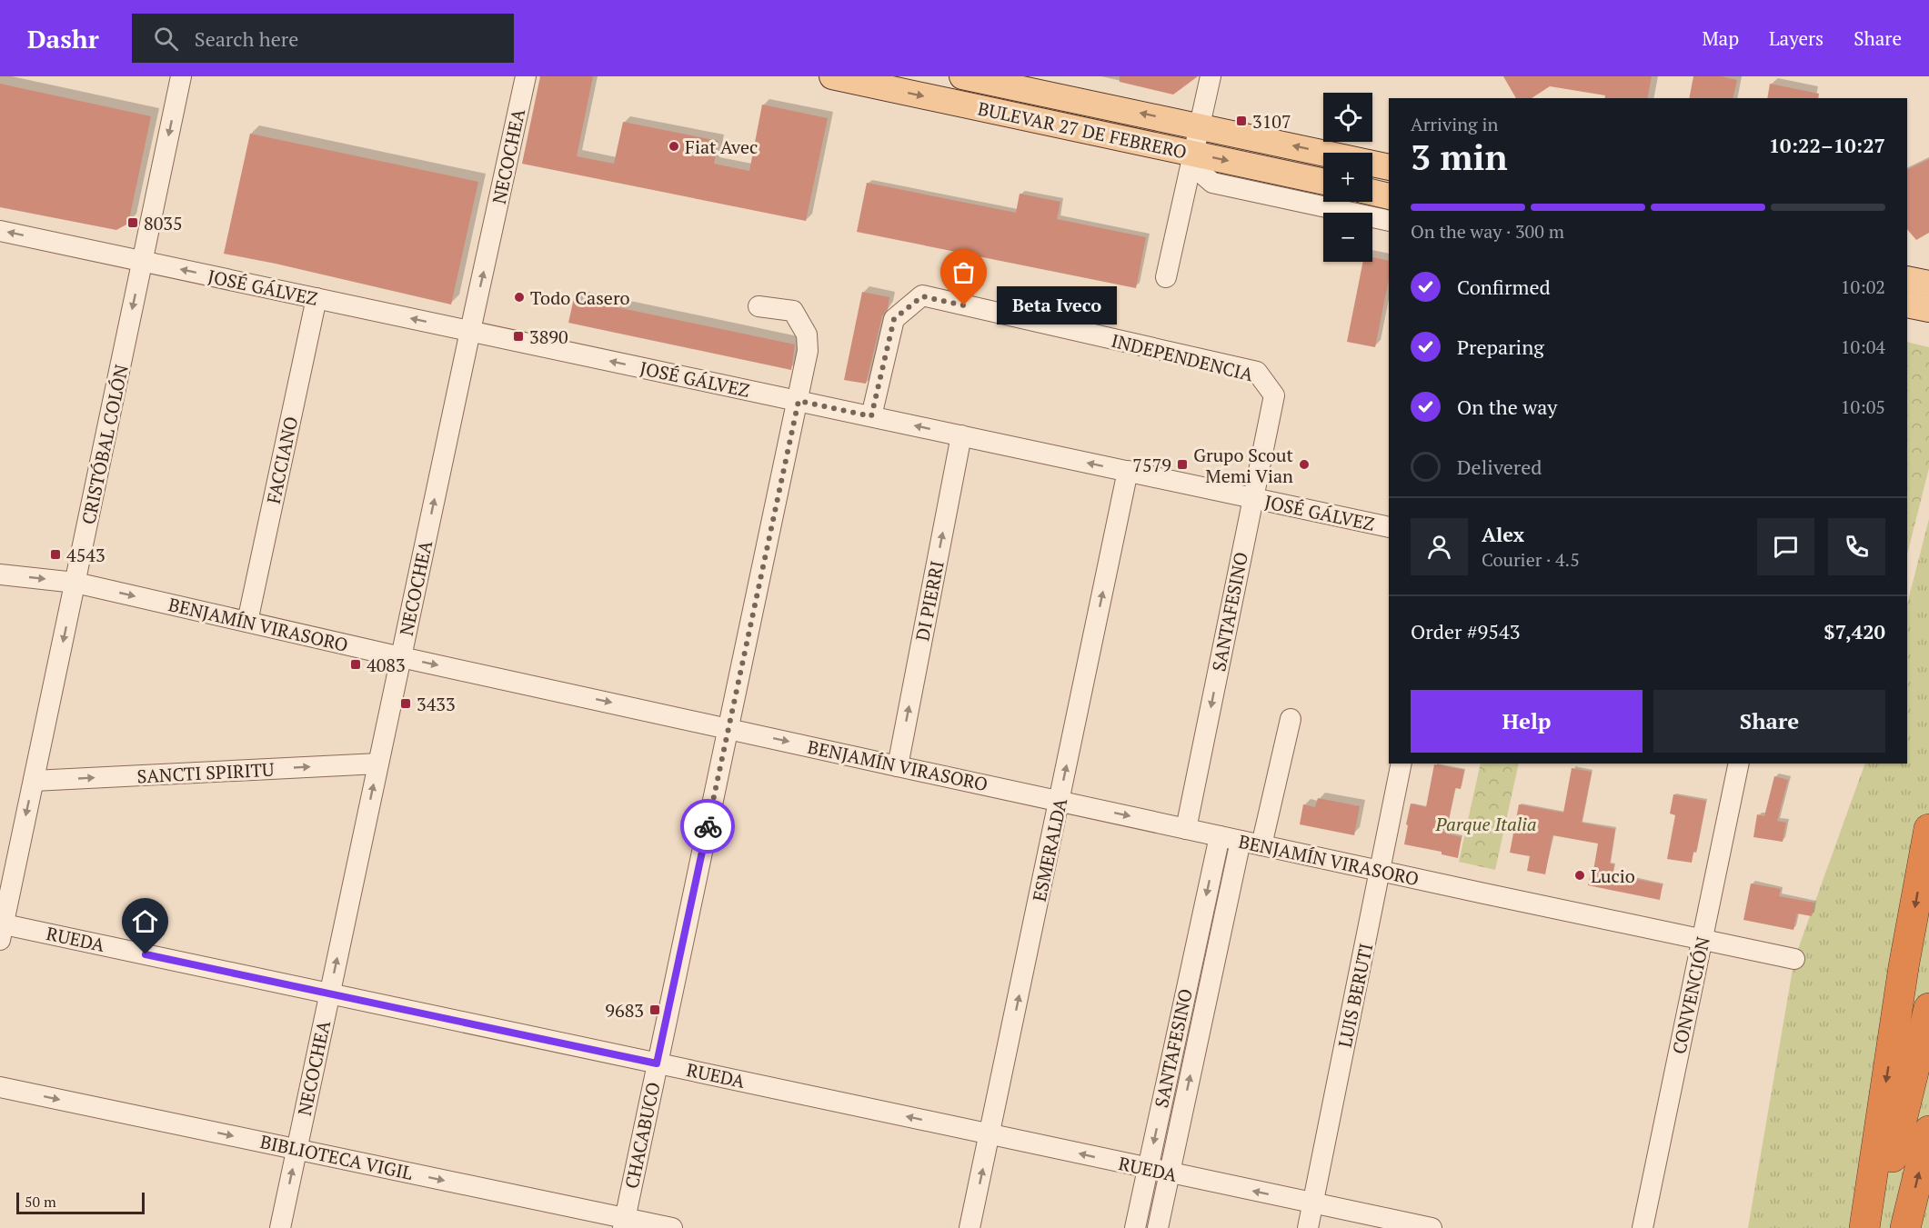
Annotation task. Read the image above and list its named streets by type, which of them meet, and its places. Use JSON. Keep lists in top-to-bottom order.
{
  "streets": {
    "main road": ["BULEVAR 27 DE FEBRERO"],
    "street": [
      "NECOCHEA",
      "JOSÉ GÁLVEZ",
      "INDEPENDENCIA",
      "CRISTÓBAL COLÓN",
      "FACCIANO",
      "DI PIERRI",
      "SANTAFESINO",
      "BENJAMÍN VIRASORO",
      "SANCTI SPIRITU",
      "ESMERALDA",
      "RUEDA",
      "LUIS BERUTI",
      "CONVENCIÓN",
      "CHACABUCO",
      "BIBLIOTECA VIGIL"
    ]
  },
  "crossings": [
    ["NECOCHEA", "JOSÉ GÁLVEZ"],
    ["NECOCHEA", "BENJAMÍN VIRASORO"],
    ["NECOCHEA", "SANCTI SPIRITU"],
    ["NECOCHEA", "RUEDA"],
    ["NECOCHEA", "BIBLIOTECA VIGIL"],
    ["JOSÉ GÁLVEZ", "INDEPENDENCIA"],
    ["JOSÉ GÁLVEZ", "CRISTÓBAL COLÓN"],
    ["JOSÉ GÁLVEZ", "FACCIANO"],
    ["JOSÉ GÁLVEZ", "DI PIERRI"],
    ["JOSÉ GÁLVEZ", "SANTAFESINO"],
    ["JOSÉ GÁLVEZ", "ESMERALDA"],
    ["JOSÉ GÁLVEZ", "CHACABUCO"],
    ["INDEPENDENCIA", "SANTAFESINO"],
    ["CRISTÓBAL COLÓN", "BENJAMÍN VIRASORO"],
    ["CRISTÓBAL COLÓN", "SANCTI SPIRITU"],
    ["CRISTÓBAL COLÓN", "RUEDA"],
    ["FACCIANO", "BENJAMÍN VIRASORO"],
    ["DI PIERRI", "BENJAMÍN VIRASORO"],
    ["SANTAFESINO", "BENJAMÍN VIRASORO"],
    ["SANTAFESINO", "RUEDA"],
    ["BENJAMÍN VIRASORO", "ESMERALDA"],
    ["BENJAMÍN VIRASORO", "LUIS BERUTI"],
    ["BENJAMÍN VIRASORO", "CONVENCIÓN"],
    ["BENJAMÍN VIRASORO", "CHACABUCO"],
    ["ESMERALDA", "RUEDA"],
    ["RUEDA", "LUIS BERUTI"],
    ["RUEDA", "CHACABUCO"],
    ["CHACABUCO", "BIBLIOTECA VIGIL"]
  ],
  "one_way": [
    "NECOCHEA",
    "JOSÉ GÁLVEZ",
    "CRISTÓBAL COLÓN",
    "DI PIERRI",
    "BENJAMÍN VIRASORO",
    "SANCTI SPIRITU",
    "ESMERALDA",
    "RUEDA",
    "BIBLIOTECA VIGIL"
  ],
  "parks": ["Parque Italia"],
  "places": {
    "transit": [
      "3107",
      "8035",
      "3890",
      "7579",
      "4543",
      "4083",
      "3433",
      "9683"
    ],
    "other": [
      "Fiat Avec",
      "Todo Casero",
      "Beta Iveco",
      "Grupo Scout Memi Vian",
      "Lucio"
    ]
  },
  "scale_bar": "50 m",
  "page": {
    "header": "Dashr",
    "search": "Search here",
    "nav": ["Map", "Layers", "Share"],
    "map_buttons": ["+", "−"],
    "heading": ["3 min", "Arriving in", "10:22–10:27"],
    "panel": [
      "Alex",
      "Courier · 4.5",
      "Order #9543",
      "$7,420"
    ],
    "bar": "On the way · 300 m",
    "list": [
      ["Confirmed", "10:02"],
      ["Preparing", "10:04"],
      ["On the way", "10:05"],
      "Delivered"
    ],
    "bubble": "Beta Iveco",
    "buttons": ["Help", "Share"],
    "scale": "50 m"
  }
}
